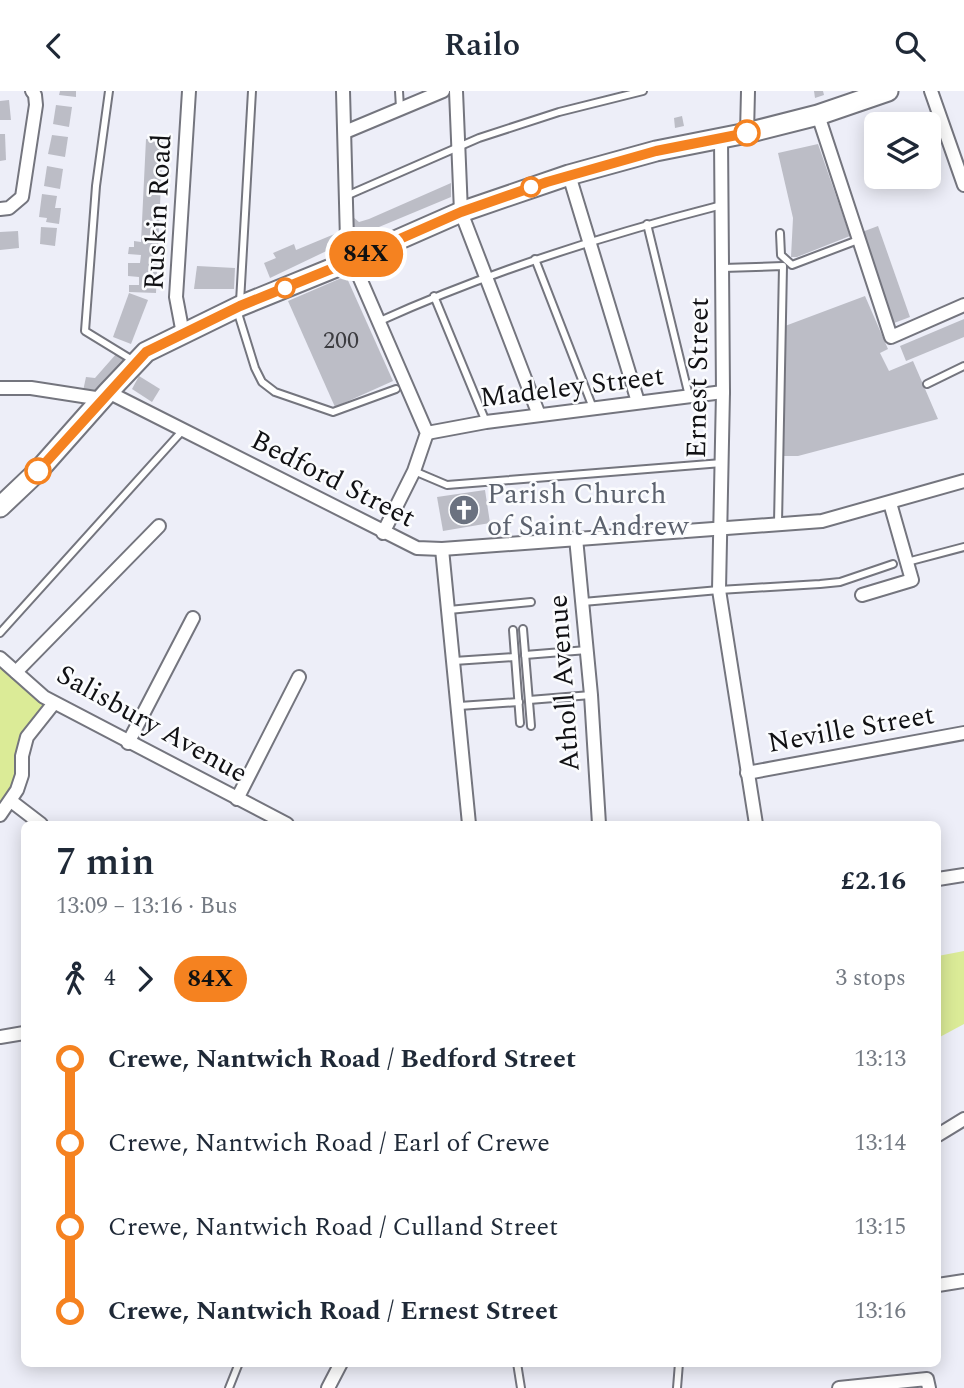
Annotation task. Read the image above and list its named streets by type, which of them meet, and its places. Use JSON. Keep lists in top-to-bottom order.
{
  "streets": {
    "street": [
      "Ruskin Road",
      "Ernest Street",
      "Madeley Street",
      "Bedford Street",
      "Atholl Avenue",
      "Salisbury Avenue",
      "Neville Street"
    ]
  },
  "crossings": [
    ["Ernest Street", "Madeley Street"],
    ["Ernest Street", "Bedford Street"],
    ["Ernest Street", "Neville Street"],
    ["Bedford Street", "Atholl Avenue"]
  ],
  "places": {
    "church": ["Parish Church of Saint Andrew"]
  },
  "lines": ["bus line 84X"],
  "house_numbers": ["200"],
  "page": {
    "header": "Railo",
    "on_map": "84X",
    "heading": ["7 min", "13:09 – 13:16 · Bus", "£2.16"],
    "legs": ["4", "84X", "3 stops"],
    "list": [
      {
        "name": "Crewe, Nantwich Road / Bedford Street",
        "value": "13:13"
      },
      {
        "name": "Crewe, Nantwich Road / Earl of Crewe",
        "value": "13:14"
      },
      {
        "name": "Crewe, Nantwich Road / Culland Street",
        "value": "13:15"
      },
      {
        "name": "Crewe, Nantwich Road / Ernest Street",
        "value": "13:16"
      }
    ]
  }
}
